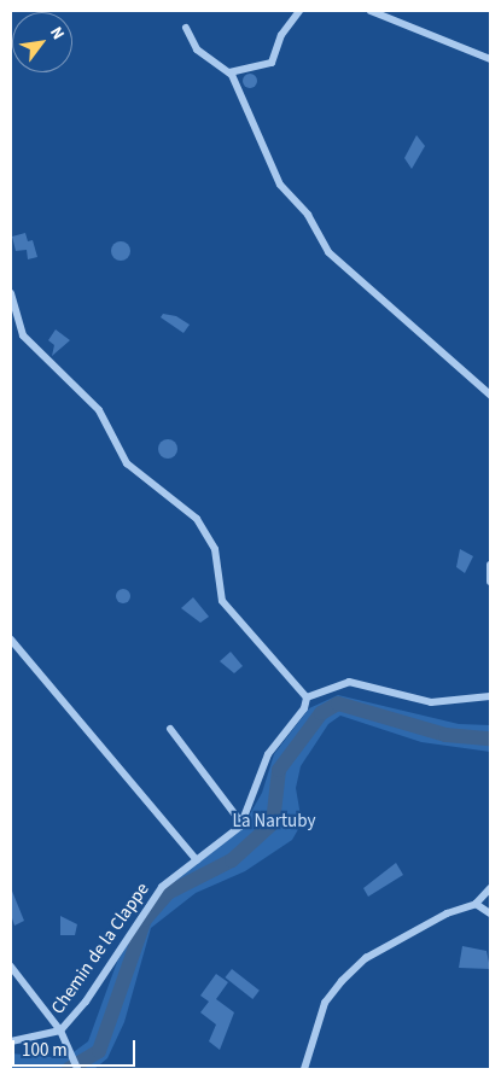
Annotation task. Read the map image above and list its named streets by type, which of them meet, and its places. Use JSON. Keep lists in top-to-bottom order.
{
  "streets": {
    "street": ["Chemin de la Clappe"]
  },
  "parks": ["La Nartuby"],
  "scale_bar": "100 m",
  "north": "top right"
}
